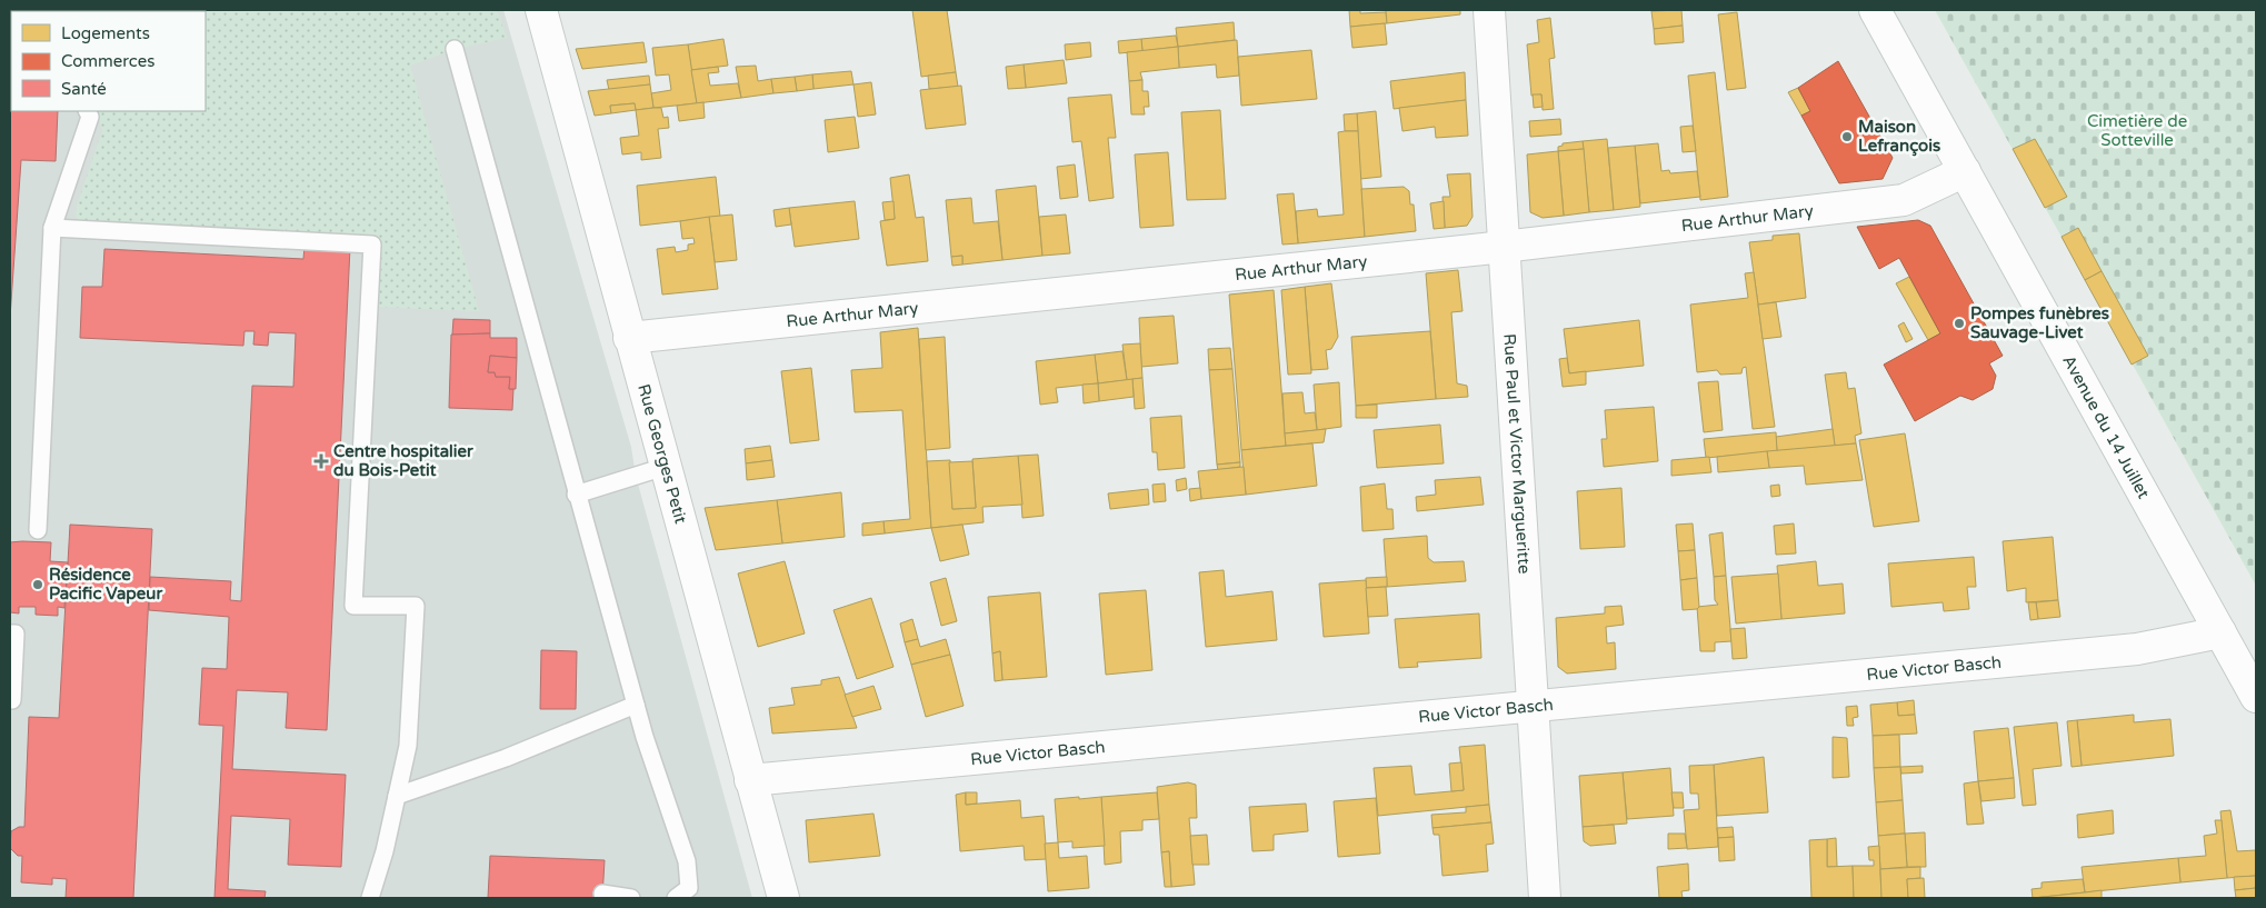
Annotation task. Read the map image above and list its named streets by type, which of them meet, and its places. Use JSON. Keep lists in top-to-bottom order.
{
  "streets": {
    "street": [
      "Rue Arthur Mary",
      "Avenue du 14 Juillet",
      "Rue Georges Petit",
      "Rue Paul et Victor Margueritte",
      "Rue Victor Basch"
    ]
  },
  "crossings": [
    ["Rue Arthur Mary", "Avenue du 14 Juillet"],
    ["Rue Arthur Mary", "Rue Georges Petit"],
    ["Rue Arthur Mary", "Rue Paul et Victor Margueritte"],
    ["Avenue du 14 Juillet", "Rue Victor Basch"],
    ["Rue Georges Petit", "Rue Victor Basch"],
    ["Rue Paul et Victor Margueritte", "Rue Victor Basch"]
  ],
  "parks": ["Cimetière de Sotteville"],
  "places": {
    "other": ["Maison Lefrançois", "Pompes funèbres Sauvage-Livet", "Résidence Pacific Vapeur"],
    "health": ["Centre hospitalier du Bois-Petit"]
  },
  "legend": ["Logements", "Commerces", "Santé"]
}
